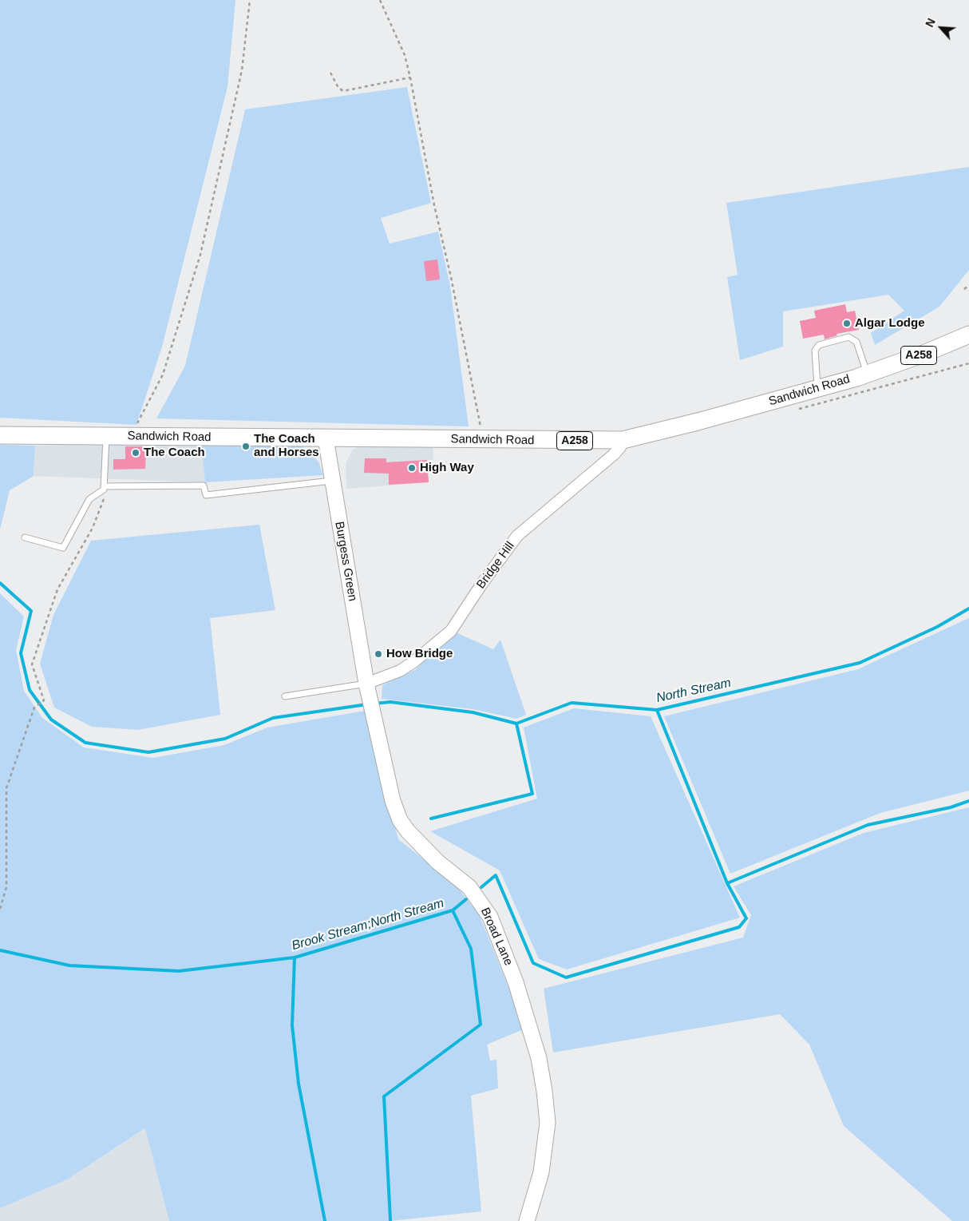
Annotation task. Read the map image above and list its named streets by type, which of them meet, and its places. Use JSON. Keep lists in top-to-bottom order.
{
  "streets": {
    "main road": ["A258", "Sandwich Road"],
    "street": ["Burgess Green", "Bridge Hill", "Broad Lane"]
  },
  "crossings": [
    ["Sandwich Road", "Burgess Green"],
    ["Sandwich Road", "Bridge Hill"],
    ["Burgess Green", "Bridge Hill"],
    ["Burgess Green", "Broad Lane"],
    ["Bridge Hill", "Broad Lane"]
  ],
  "water": ["North Stream", "Brook Stream;North Stream"],
  "places": [
    "Algar Lodge",
    "The Coach and Horses",
    "The Coach",
    "High Way",
    "How Bridge"
  ],
  "north": "top left"
}
